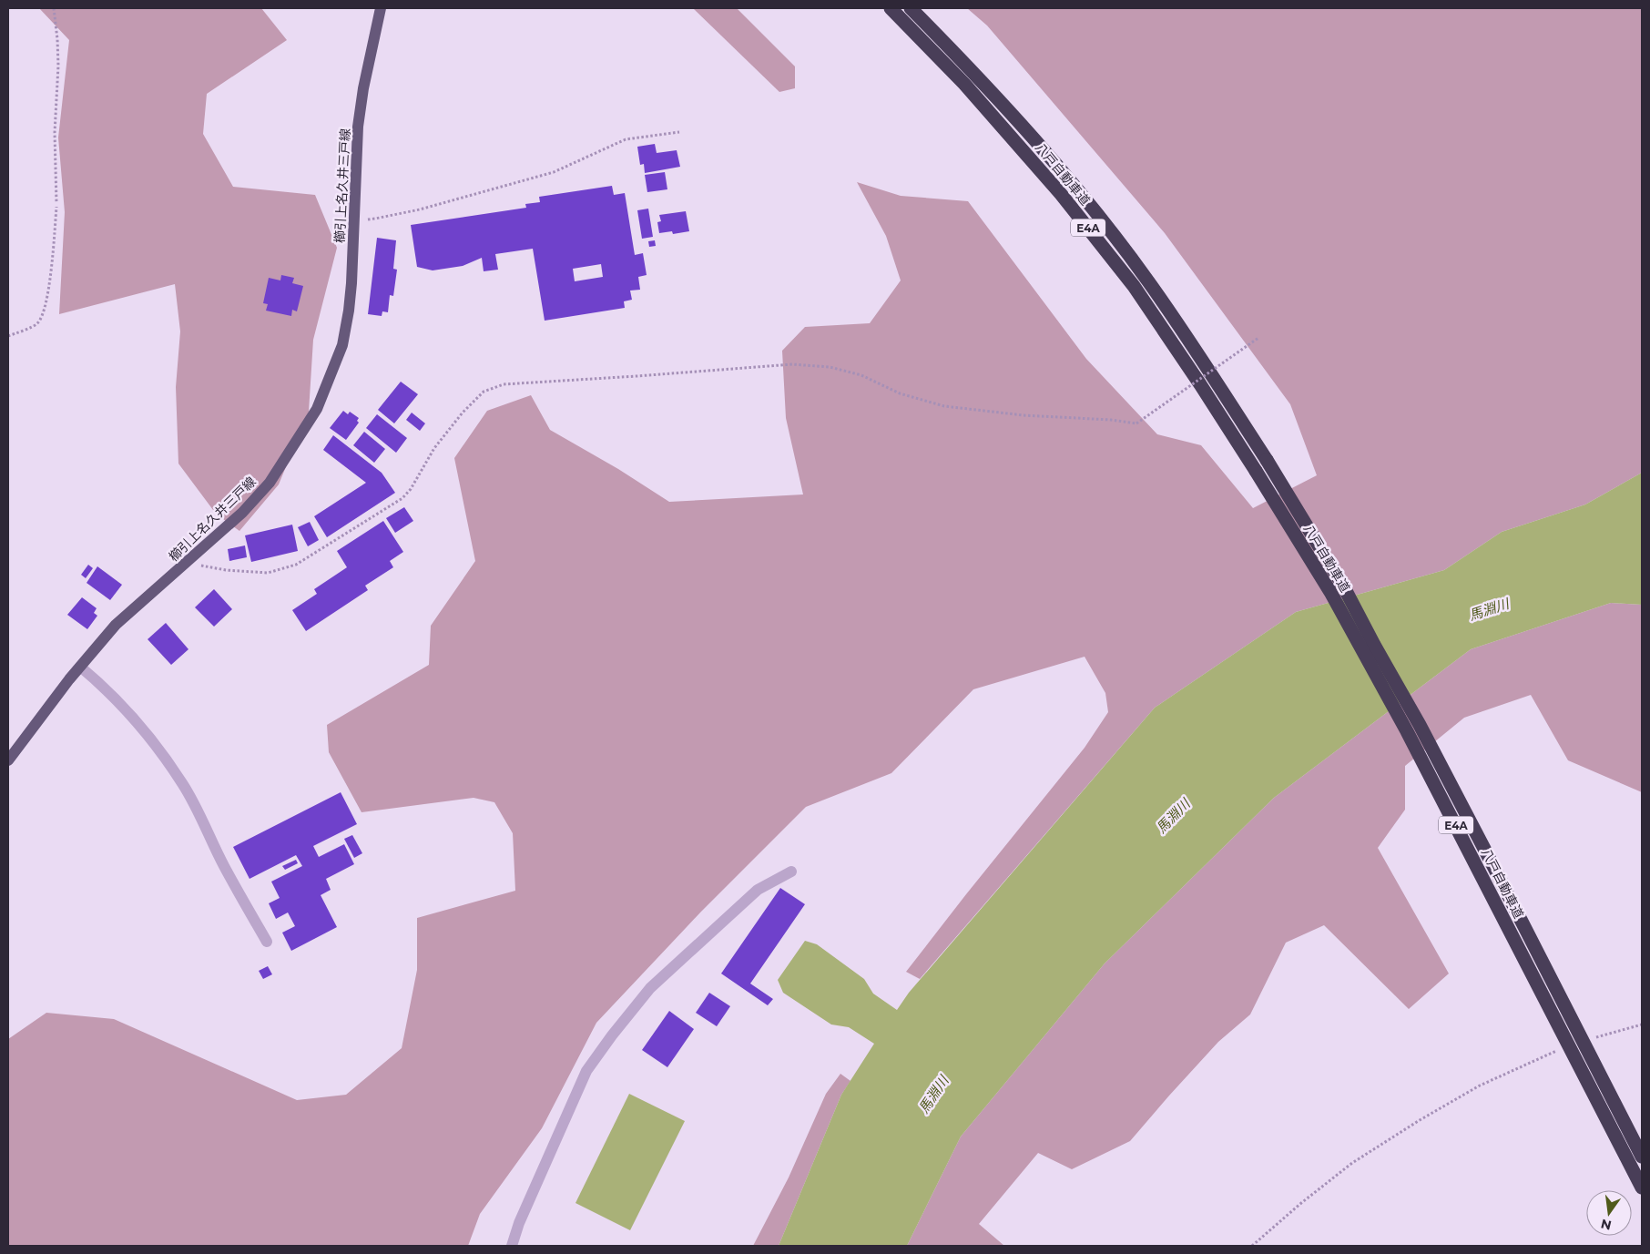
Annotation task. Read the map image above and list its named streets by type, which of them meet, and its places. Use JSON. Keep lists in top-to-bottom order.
{
  "streets": {
    "highway": ["八戸自動車道", "E4A"],
    "main road": ["櫛引上名久井三戸線"]
  },
  "water": ["馬淵川"],
  "north": "bottom"
}
